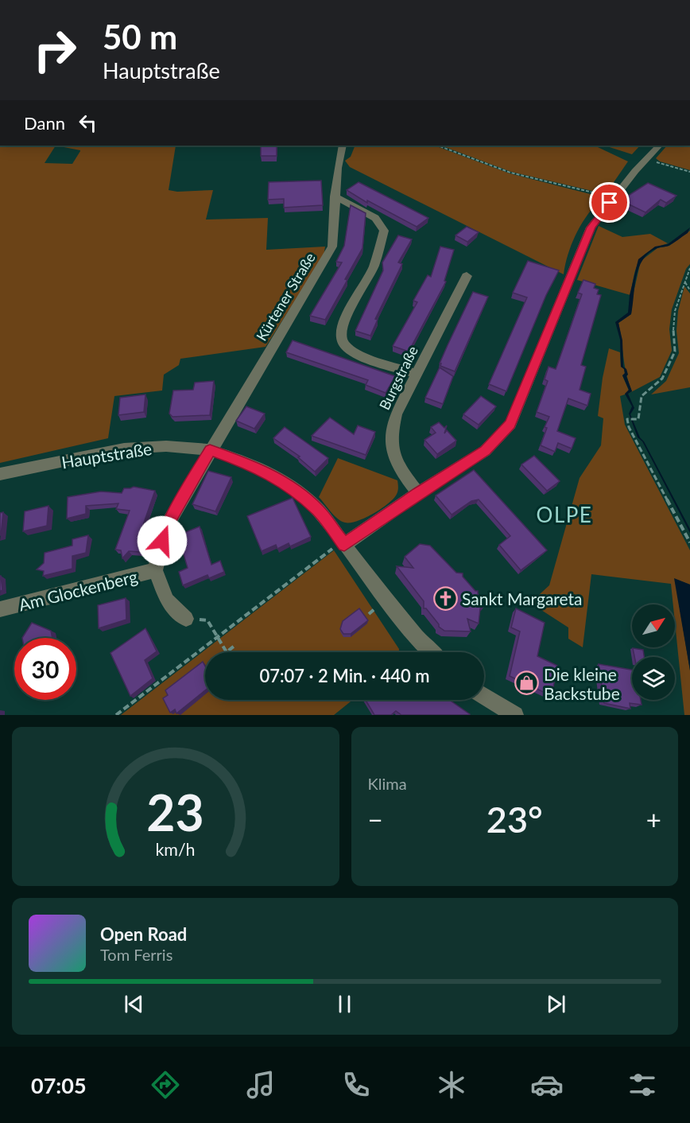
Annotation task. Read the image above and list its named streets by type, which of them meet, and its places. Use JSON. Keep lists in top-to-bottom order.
{
  "streets": {
    "street": [
      "Kürtener Straße",
      "Burgstraße",
      "Hauptstraße",
      "Am Glockenberg"
    ]
  },
  "crossings": [
    ["Kürtener Straße", "Hauptstraße"],
    ["Kürtener Straße", "Am Glockenberg"],
    ["Hauptstraße", "Am Glockenberg"]
  ],
  "districts": ["OLPE"],
  "places": {
    "church": ["Sankt Margareta"],
    "shop": ["Die kleine Backstube"]
  },
  "north": "top right",
  "page": {
    "turn": ["50 m", "Hauptstraße"],
    "then": "Dann",
    "limit": "30",
    "trip": "07:07 · 2 Min. · 440 m",
    "tile": "Klima",
    "heat": ["−", "23°", "+"],
    "song": ["Open Road", "Tom Ferris"],
    "tabs": "07:05",
    "gauge": ["23", "km/h"]
  }
}
